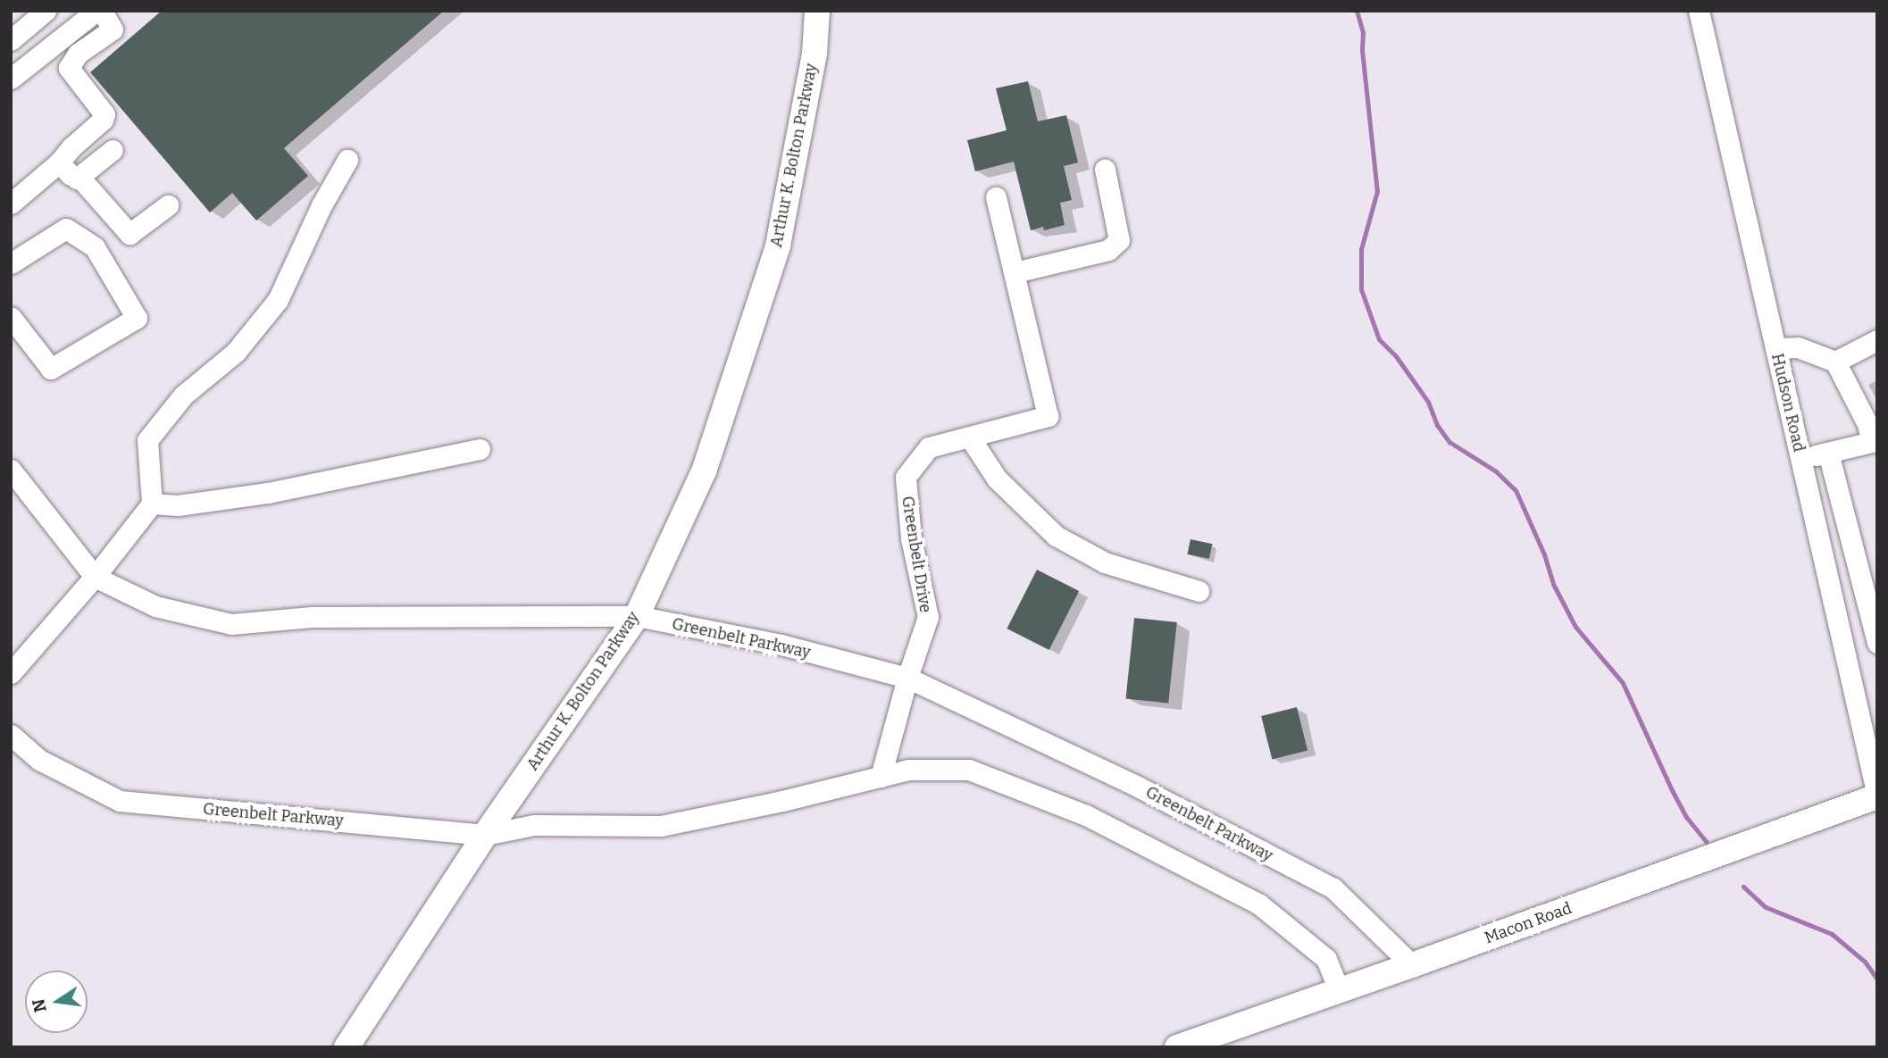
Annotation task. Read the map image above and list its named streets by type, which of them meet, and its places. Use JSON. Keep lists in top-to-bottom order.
{
  "streets": {
    "main road": ["Arthur K. Bolton Parkway", "Macon Road"],
    "street": ["Hudson Road", "Greenbelt Drive", "Greenbelt Parkway"]
  },
  "crossings": [
    ["Arthur K. Bolton Parkway", "Greenbelt Parkway"],
    ["Hudson Road", "Macon Road"],
    ["Greenbelt Drive", "Greenbelt Parkway"],
    ["Greenbelt Parkway", "Macon Road"]
  ],
  "north": "left"
}
